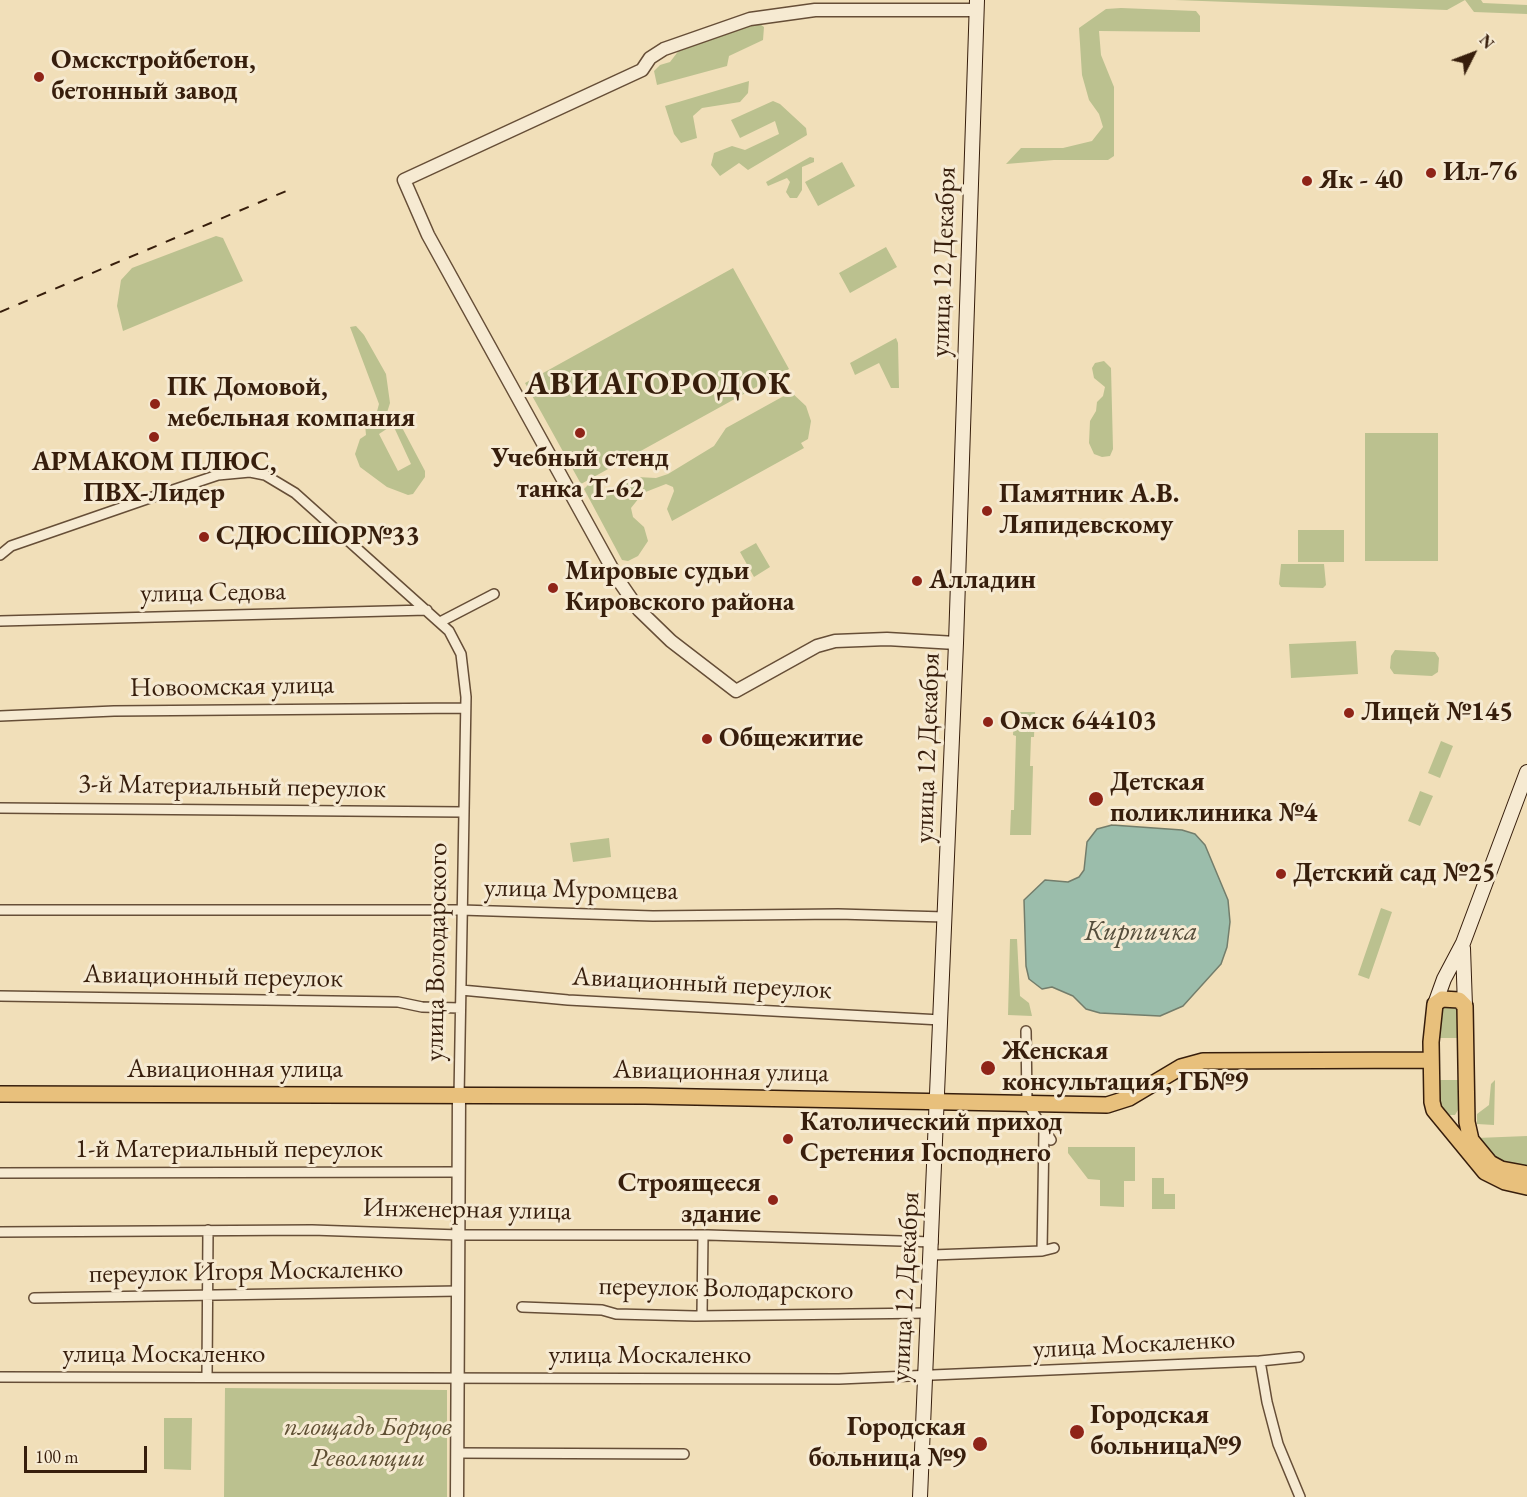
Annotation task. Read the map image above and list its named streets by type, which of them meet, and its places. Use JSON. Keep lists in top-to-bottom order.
{
  "streets": {
    "main road": ["улица 12 Декабря", "Авиационная улица"],
    "street": [
      "улица Седова",
      "Новоомская улица",
      "3-й Материальный переулок",
      "улица Муромцева",
      "улица Володарского",
      "Авиационный переулок",
      "1-й Материальный переулок",
      "Инженерная улица",
      "переулок Игоря Москаленко",
      "переулок Володарского",
      "улица Москаленко"
    ]
  },
  "crossings": [
    ["улица 12 Декабря", "улица Муромцева"],
    ["улица 12 Декабря", "Авиационный переулок"],
    ["улица 12 Декабря", "Авиационная улица"],
    ["улица 12 Декабря", "Инженерная улица"],
    ["улица 12 Декабря", "переулок Володарского"],
    ["улица 12 Декабря", "улица Москаленко"],
    ["улица Седова", "улица Володарского"],
    ["Новоомская улица", "улица Володарского"],
    ["3-й Материальный переулок", "улица Володарского"],
    ["улица Муромцева", "улица Володарского"],
    ["улица Володарского", "Авиационный переулок"],
    ["улица Володарского", "Авиационная улица"],
    ["улица Володарского", "1-й Материальный переулок"],
    ["улица Володарского", "Инженерная улица"],
    ["улица Володарского", "переулок Игоря Москаленко"],
    ["улица Володарского", "улица Москаленко"]
  ],
  "districts": ["АВИАГОРОДОК"],
  "water": ["Кирпичка"],
  "parks": ["площадь Борцов Революции"],
  "places": [
    "Омскстройбетон, бетонный завод",
    "Ил-76",
    "Як - 40",
    "ПК Домовой, мебельная компания",
    "Учебный стенд танка Т-62",
    "АРМАКОМ ПЛЮС, ПВХ-Лидер",
    "Памятник А.В. Ляпидевскому",
    "СДЮСШОР№33",
    "Алладин",
    "Мировые судьи Кировского района",
    "Лицей №145",
    "Омск 644103",
    "Общежитие",
    "Детская поликлиника №4",
    "Детский сад №25",
    "Женская консультация, ГБ№9",
    "Католический приход Сретения Господнего",
    "Строящееся здание",
    "Городская больница№9",
    "Городская больница №9"
  ],
  "scale_bar": "100 m",
  "north": "top right"
}
